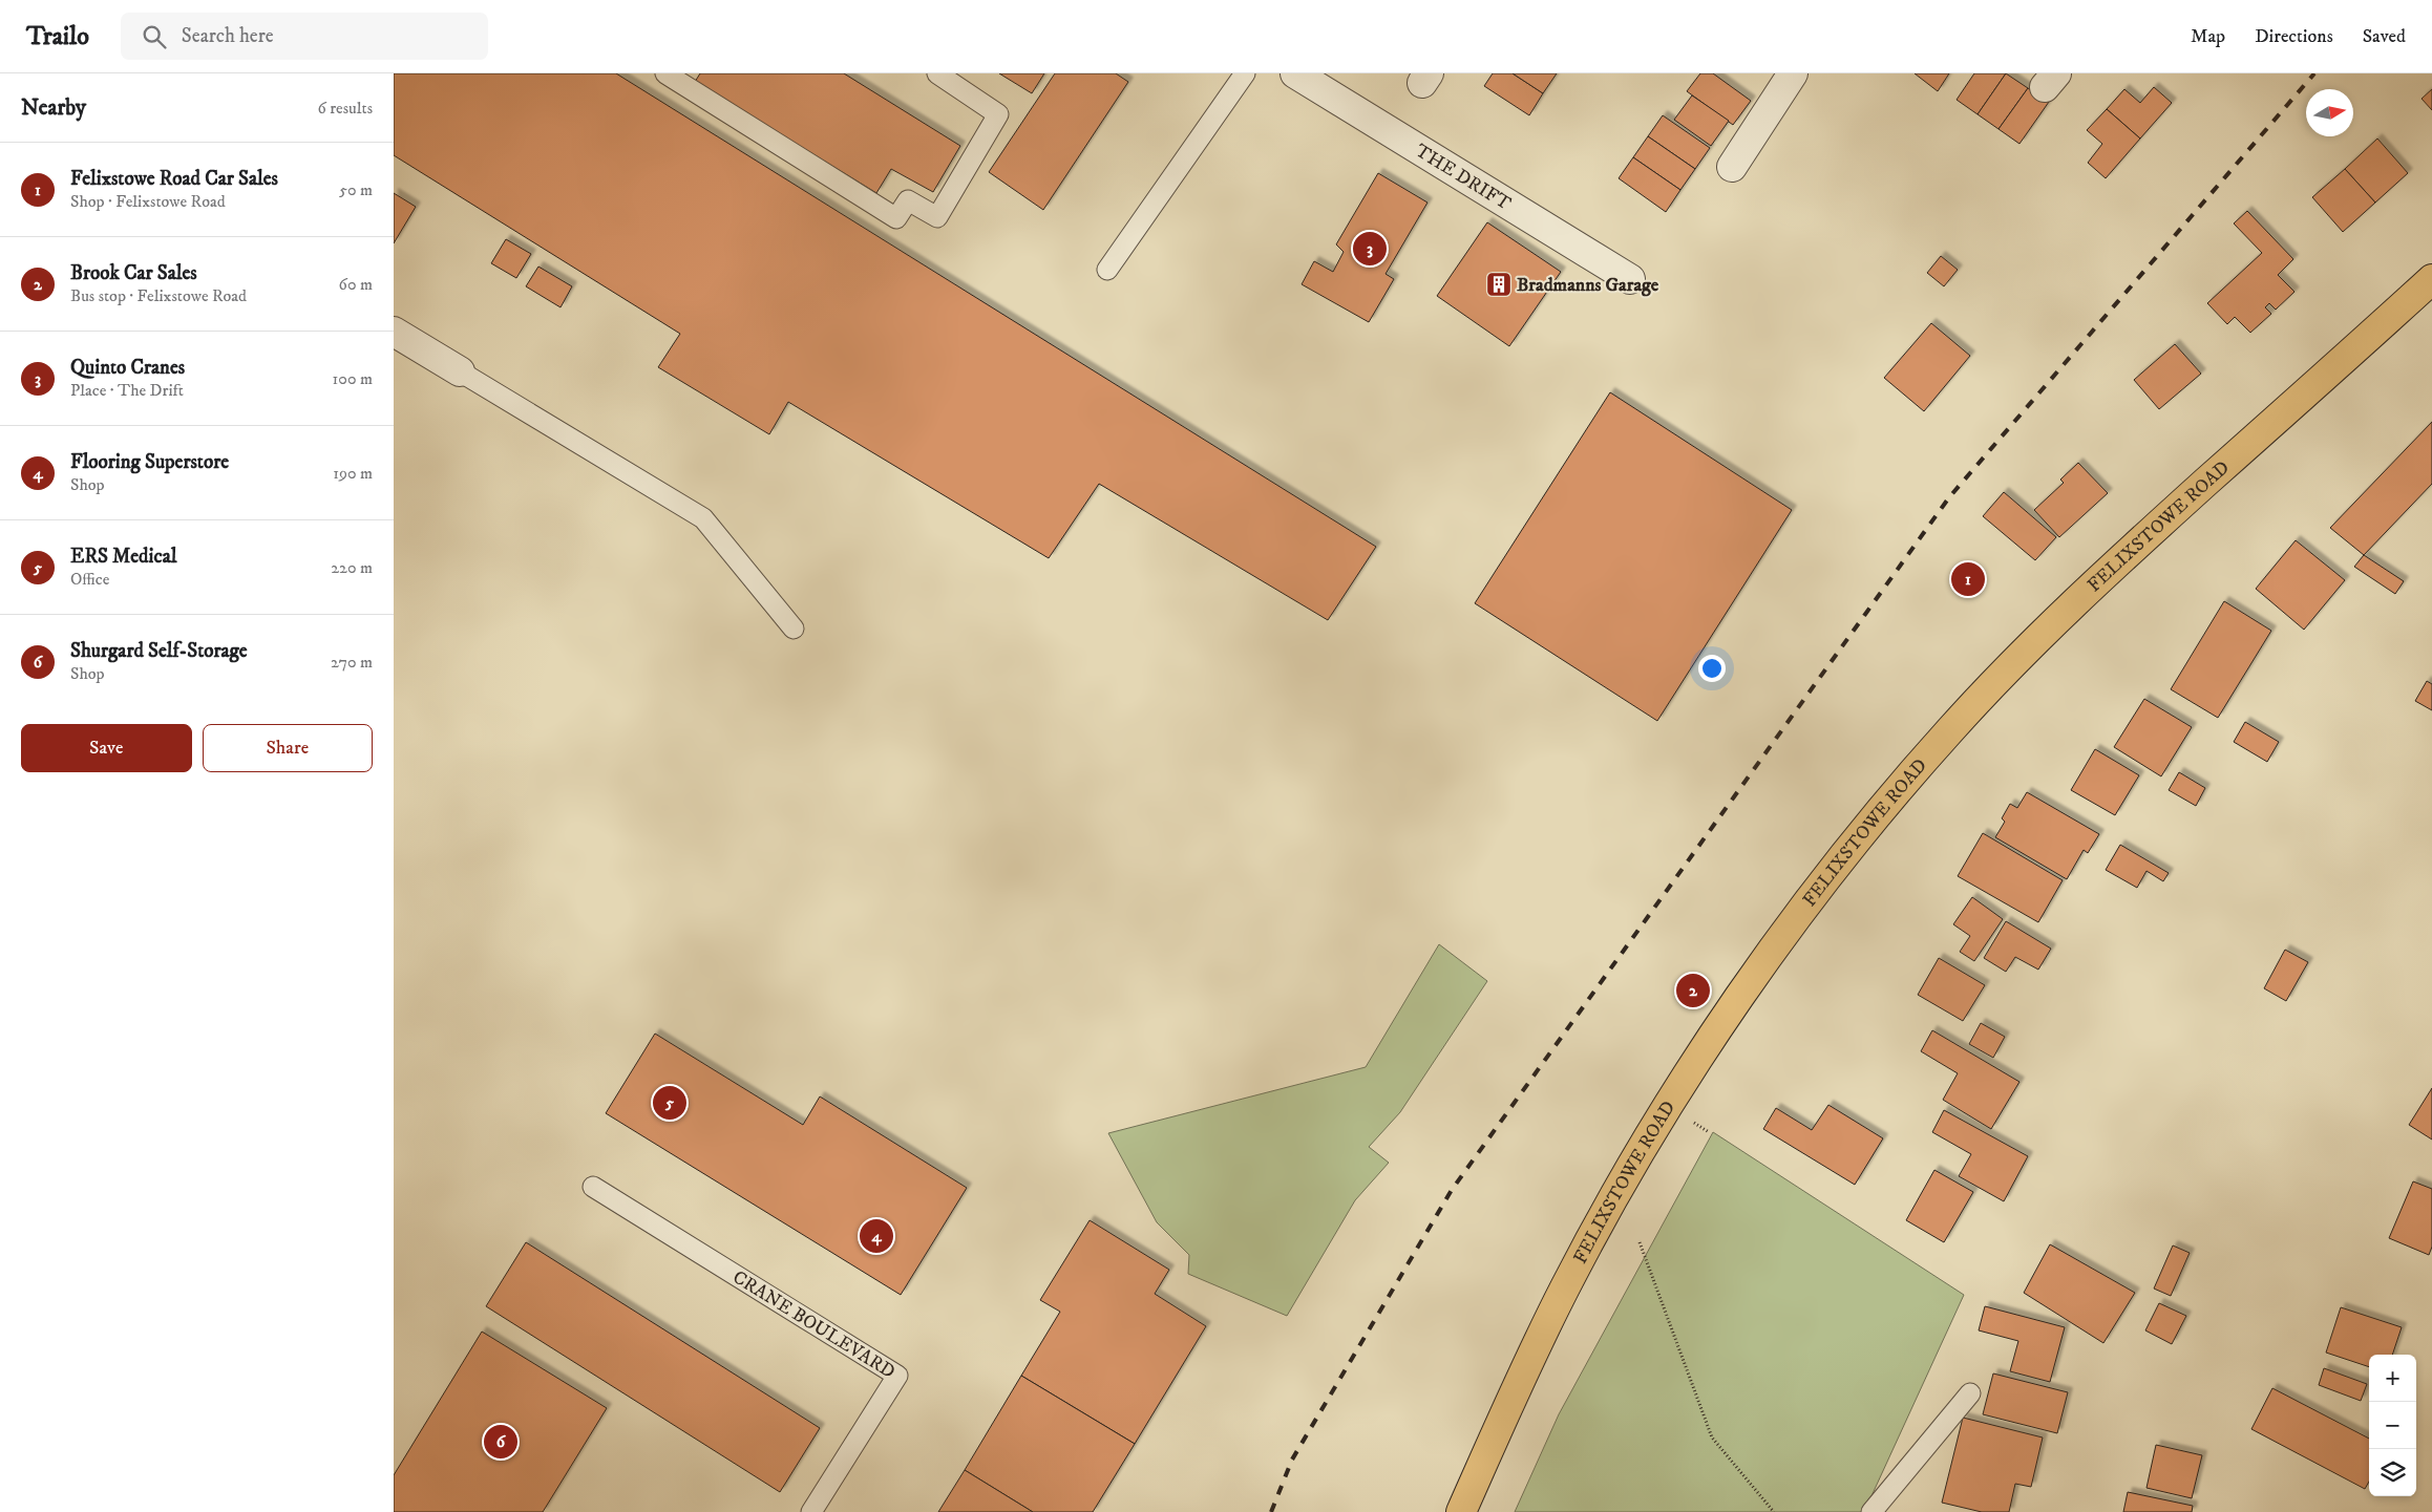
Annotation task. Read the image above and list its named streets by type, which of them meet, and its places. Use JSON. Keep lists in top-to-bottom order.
{
  "streets": {
    "main road": ["FELIXSTOWE ROAD"],
    "street": ["THE DRIFT"],
    "lane": ["CRANE BOULEVARD"]
  },
  "places": {
    "building": ["Bradmanns Garage"]
  },
  "north": "right",
  "page": {
    "header": "Trailo",
    "search": "Search here",
    "nav": ["Map", "Directions", "Saved"],
    "heading": ["Nearby", "6 results"],
    "list": [
      {
        "mark": "1",
        "name": "Felixstowe Road Car Sales",
        "note": "Shop · Felixstowe Road",
        "value": "50 m"
      },
      {
        "mark": "2",
        "name": "Brook Car Sales",
        "note": "Bus stop · Felixstowe Road",
        "value": "60 m"
      },
      {
        "mark": "3",
        "name": "Quinto Cranes",
        "note": "Place · The Drift",
        "value": "100 m"
      },
      {
        "mark": "4",
        "name": "Flooring Superstore",
        "note": "Shop",
        "value": "190 m"
      },
      {
        "mark": "5",
        "name": "ERS Medical",
        "note": "Office",
        "value": "220 m"
      },
      {
        "mark": "6",
        "name": "Shurgard Self-Storage",
        "note": "Shop",
        "value": "270 m"
      }
    ],
    "pins": [
      "3",
      "1",
      "2",
      "5",
      "4",
      "6"
    ],
    "buttons": ["Save", "Share"],
    "map_buttons": ["+", "−"]
  }
}
